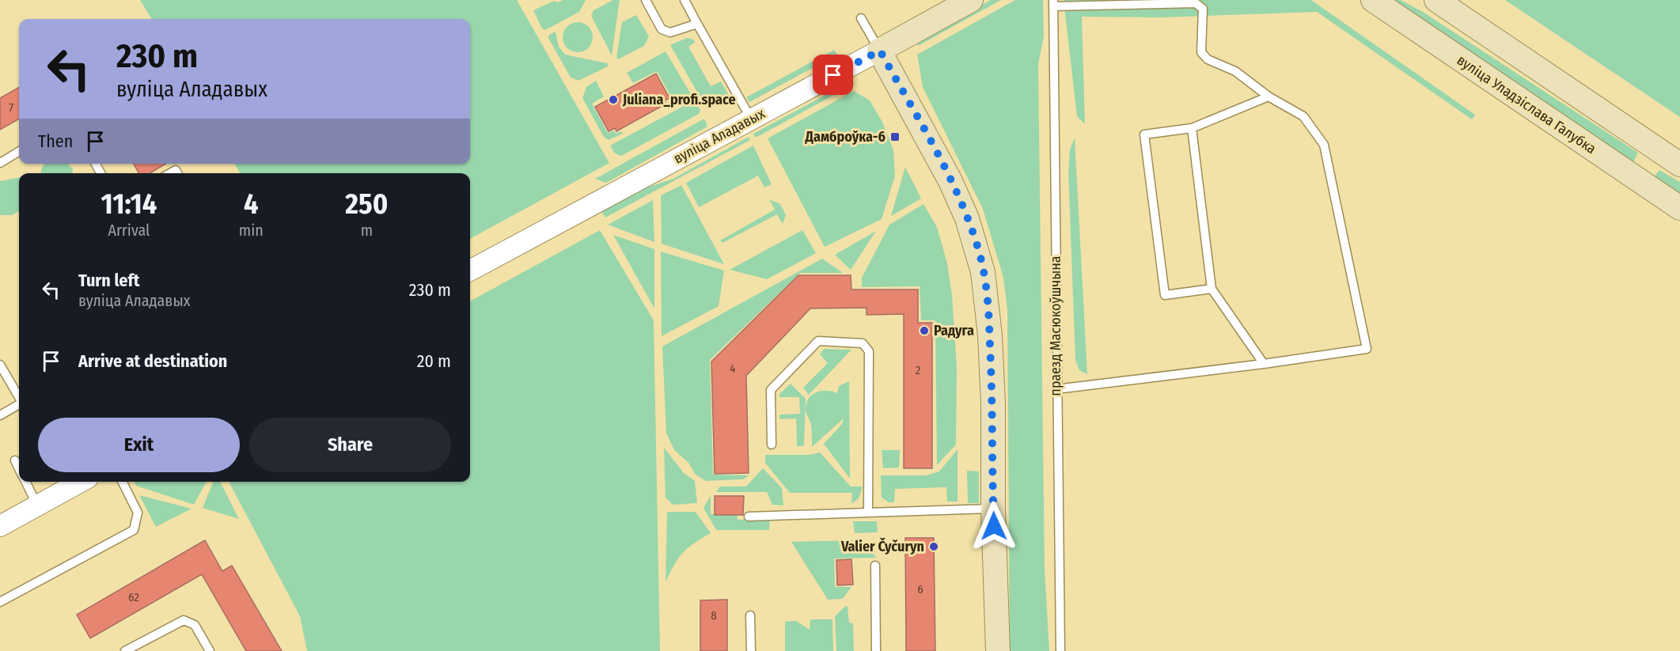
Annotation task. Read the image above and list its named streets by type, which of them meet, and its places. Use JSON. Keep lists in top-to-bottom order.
{
  "streets": {
    "main road": ["вуліца Уладзіслава Галубка", "вуліца Аладавых"],
    "lane": ["праезд Масюкоўшчына"]
  },
  "places": {
    "other": ["Juliana_profi.space", "Радуга", "Valier Čyčuryn"],
    "transit": ["Дамброўка-6"]
  },
  "house_numbers": [
    "7",
    "4",
    "2",
    "6",
    "62",
    "8"
  ],
  "page": {
    "turn": ["230 m", "вуліца Аладавых"],
    "then": "Then",
    "eta": [
      "11:14",
      "Arrival",
      "4",
      "min",
      "250",
      "m"
    ],
    "list": [
      {
        "name": "Turn left",
        "note": "вуліца Аладавых",
        "value": "230 m"
      },
      {
        "name": "Arrive at destination",
        "value": "20 m"
      }
    ],
    "buttons": ["Exit", "Share"]
  }
}
